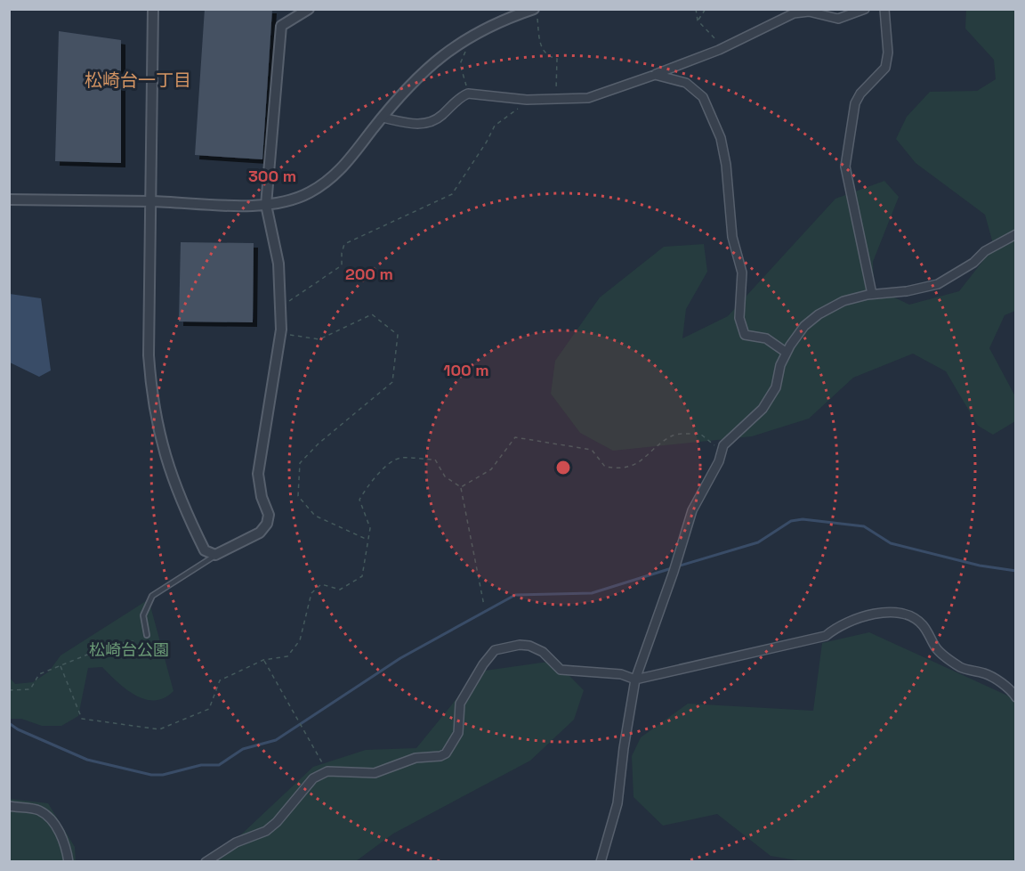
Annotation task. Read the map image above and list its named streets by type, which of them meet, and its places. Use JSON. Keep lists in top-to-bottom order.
{
  "districts": ["松崎台一丁目"],
  "parks": ["松崎台公園"],
  "rings": ["300 m", "200 m", "100 m"]
}
